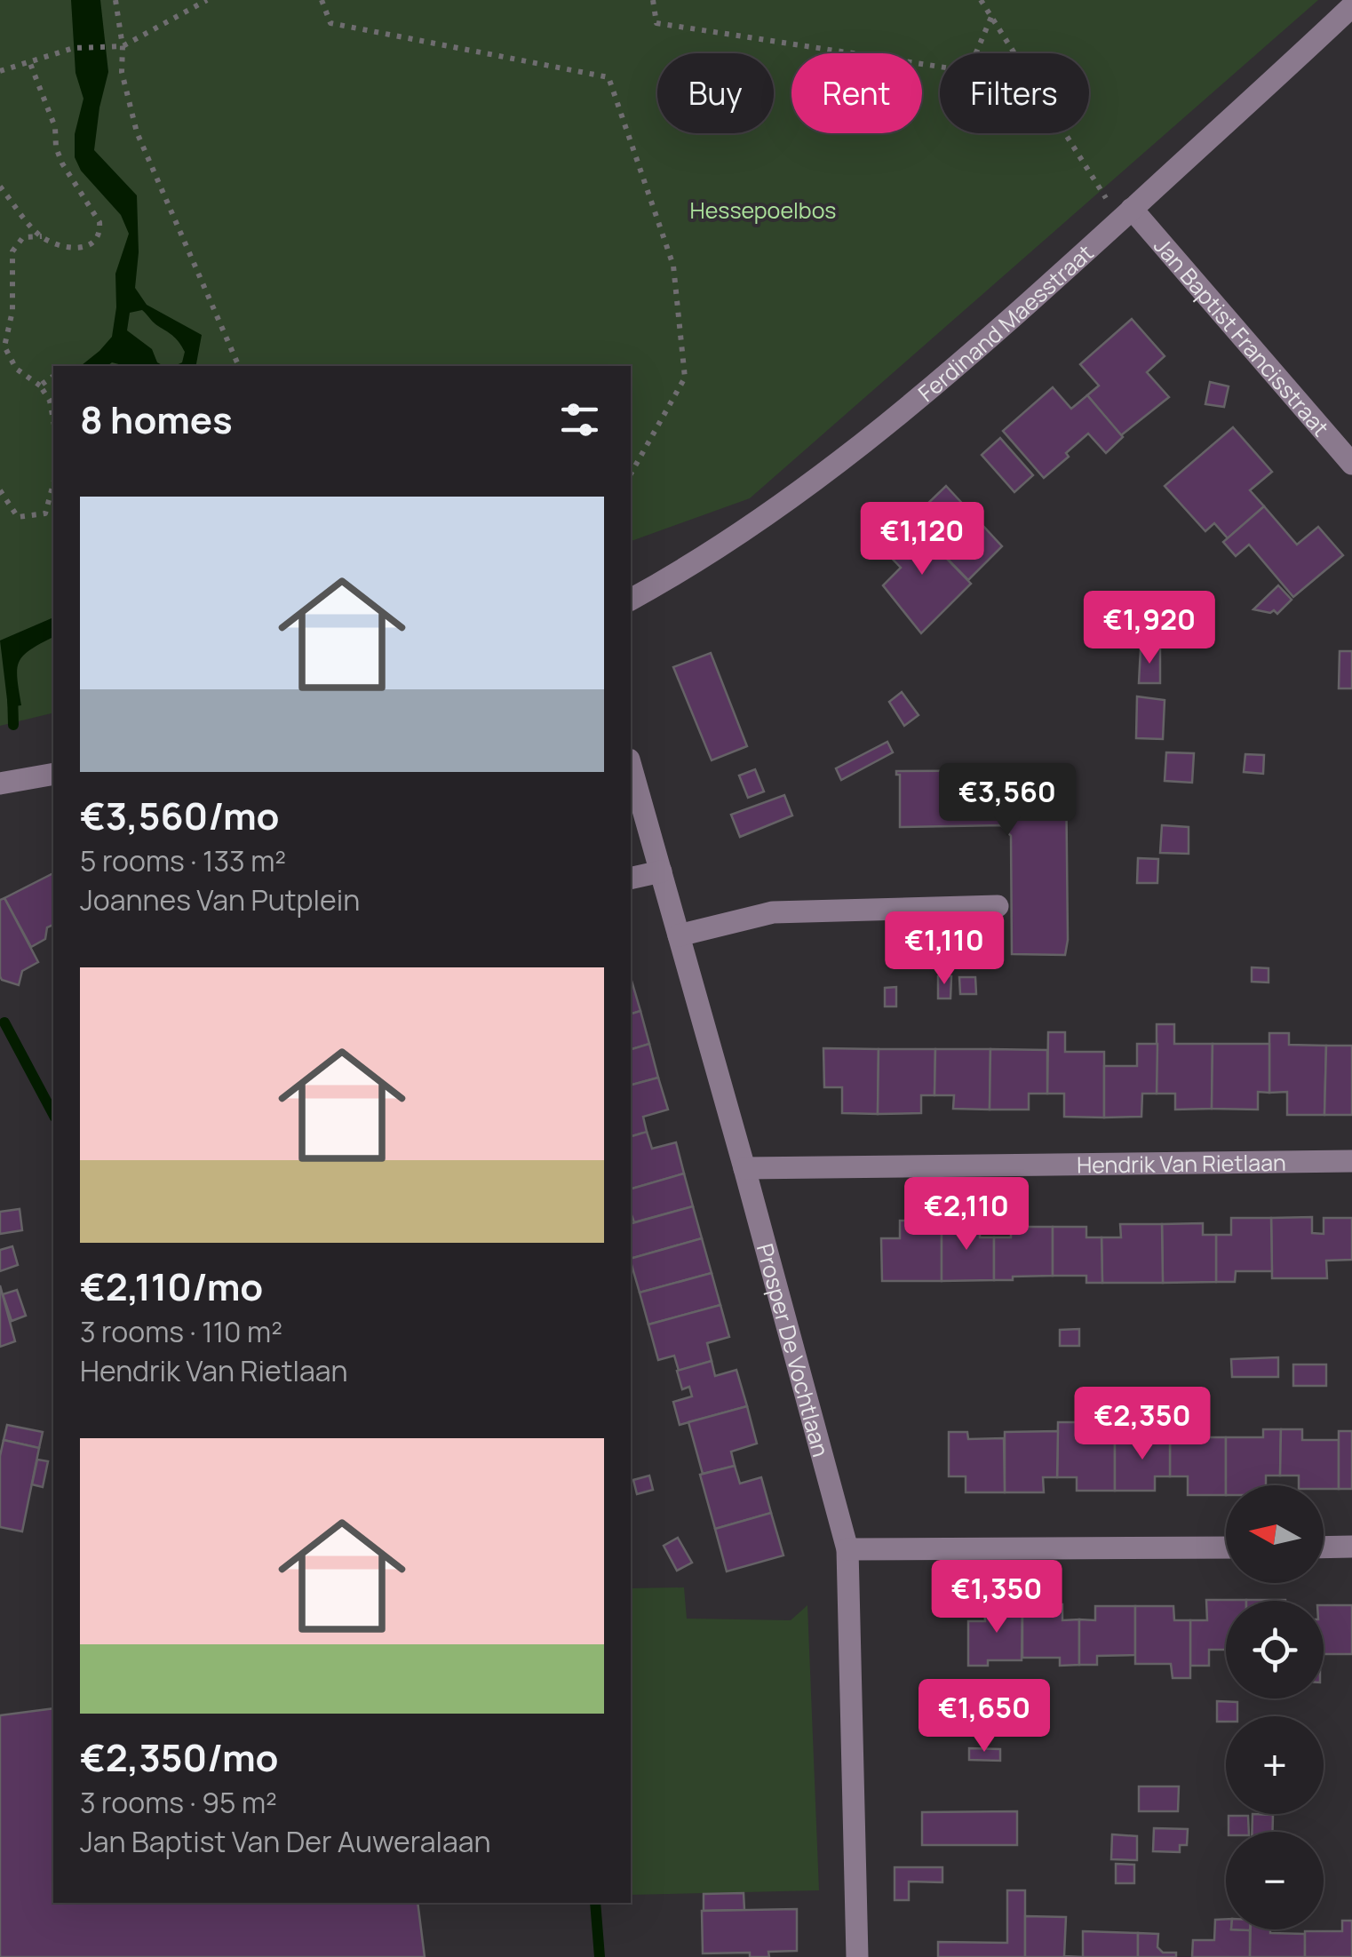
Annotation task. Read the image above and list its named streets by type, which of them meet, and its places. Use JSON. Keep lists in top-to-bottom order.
{
  "streets": {
    "street": [
      "Ferdinand Maesstraat",
      "Jan Baptist Francisstraat",
      "Hendrik Van Rietlaan",
      "Prosper De Vochtlaan"
    ]
  },
  "crossings": [
    ["Ferdinand Maesstraat", "Jan Baptist Francisstraat"],
    ["Hendrik Van Rietlaan", "Prosper De Vochtlaan"]
  ],
  "parks": ["Hessepoelbos"],
  "north": "left",
  "page": {
    "chip": ["Buy", "Rent", "Filters"],
    "heading": "8 homes",
    "list": [
      {
        "name": "€3,560/mo",
        "note": "5 rooms · 133 m² · Joannes Van Putplein"
      },
      {
        "name": "€2,110/mo",
        "note": "3 rooms · 110 m² · Hendrik Van Rietlaan"
      },
      {
        "name": "€2,350/mo",
        "note": "3 rooms · 95 m² · Jan Baptist Van Der Auweralaan"
      }
    ],
    "price": [
      "€1,120",
      "€1,920",
      "€3,560",
      "€1,110",
      "€2,110",
      "€2,350",
      "€1,350",
      "€1,650"
    ],
    "map_buttons": ["+", "−"]
  }
}
